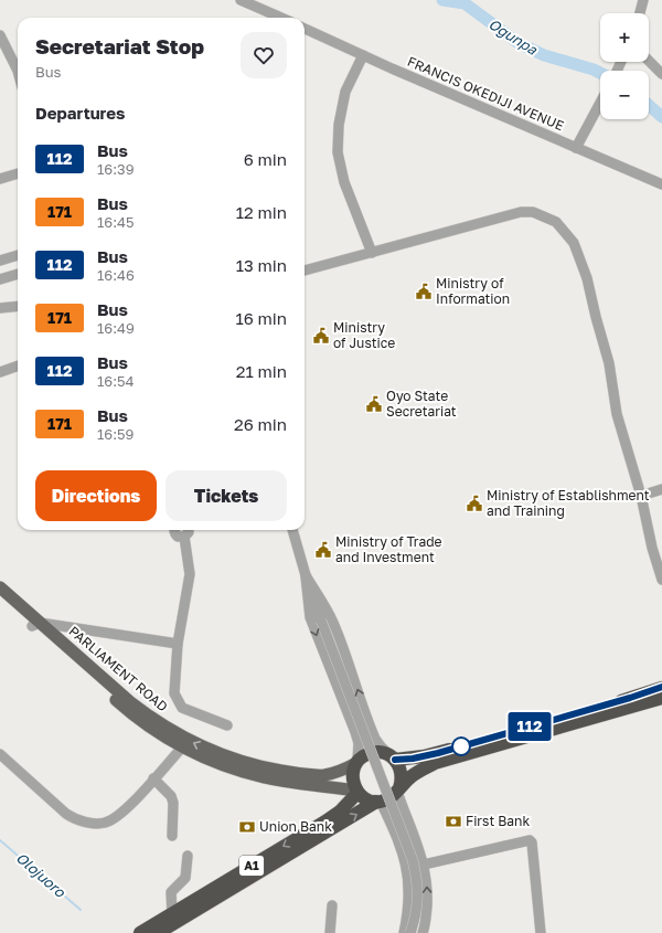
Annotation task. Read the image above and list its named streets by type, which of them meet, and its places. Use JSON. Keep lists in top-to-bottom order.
{
  "streets": {
    "highway": ["A1"],
    "main road": ["PARLIAMENT ROAD"],
    "street": ["FRANCIS OKEDIJI AVENUE"]
  },
  "crossings": [
    ["PARLIAMENT ROAD", "A1"]
  ],
  "water": ["Ogunpa", "Olojuoro"],
  "places": {
    "public building": [
      "Ministry of Information",
      "Ministry of Justice",
      "Oyo State Secretariat",
      "Ministry of Establishment and Training",
      "Ministry of Trade and Investment"
    ],
    "bank": ["First Bank", "Union Bank"]
  },
  "lines": ["bus line 112"],
  "page": {
    "on_map": "112",
    "map_buttons": ["+", "−"],
    "heading": [
      ["Secretariat Stop", "Bus"],
      "Departures"
    ],
    "list": [
      {
        "mark": "112",
        "name": "Bus",
        "note": "16:39",
        "value": "6 min"
      },
      {
        "mark": "171",
        "name": "Bus",
        "note": "16:45",
        "value": "12 min"
      },
      {
        "mark": "112",
        "name": "Bus",
        "note": "16:46",
        "value": "13 min"
      },
      {
        "mark": "171",
        "name": "Bus",
        "note": "16:49",
        "value": "16 min"
      },
      {
        "mark": "112",
        "name": "Bus",
        "note": "16:54",
        "value": "21 min"
      },
      {
        "mark": "171",
        "name": "Bus",
        "note": "16:59",
        "value": "26 min"
      }
    ],
    "buttons": ["Directions", "Tickets"]
  }
}
